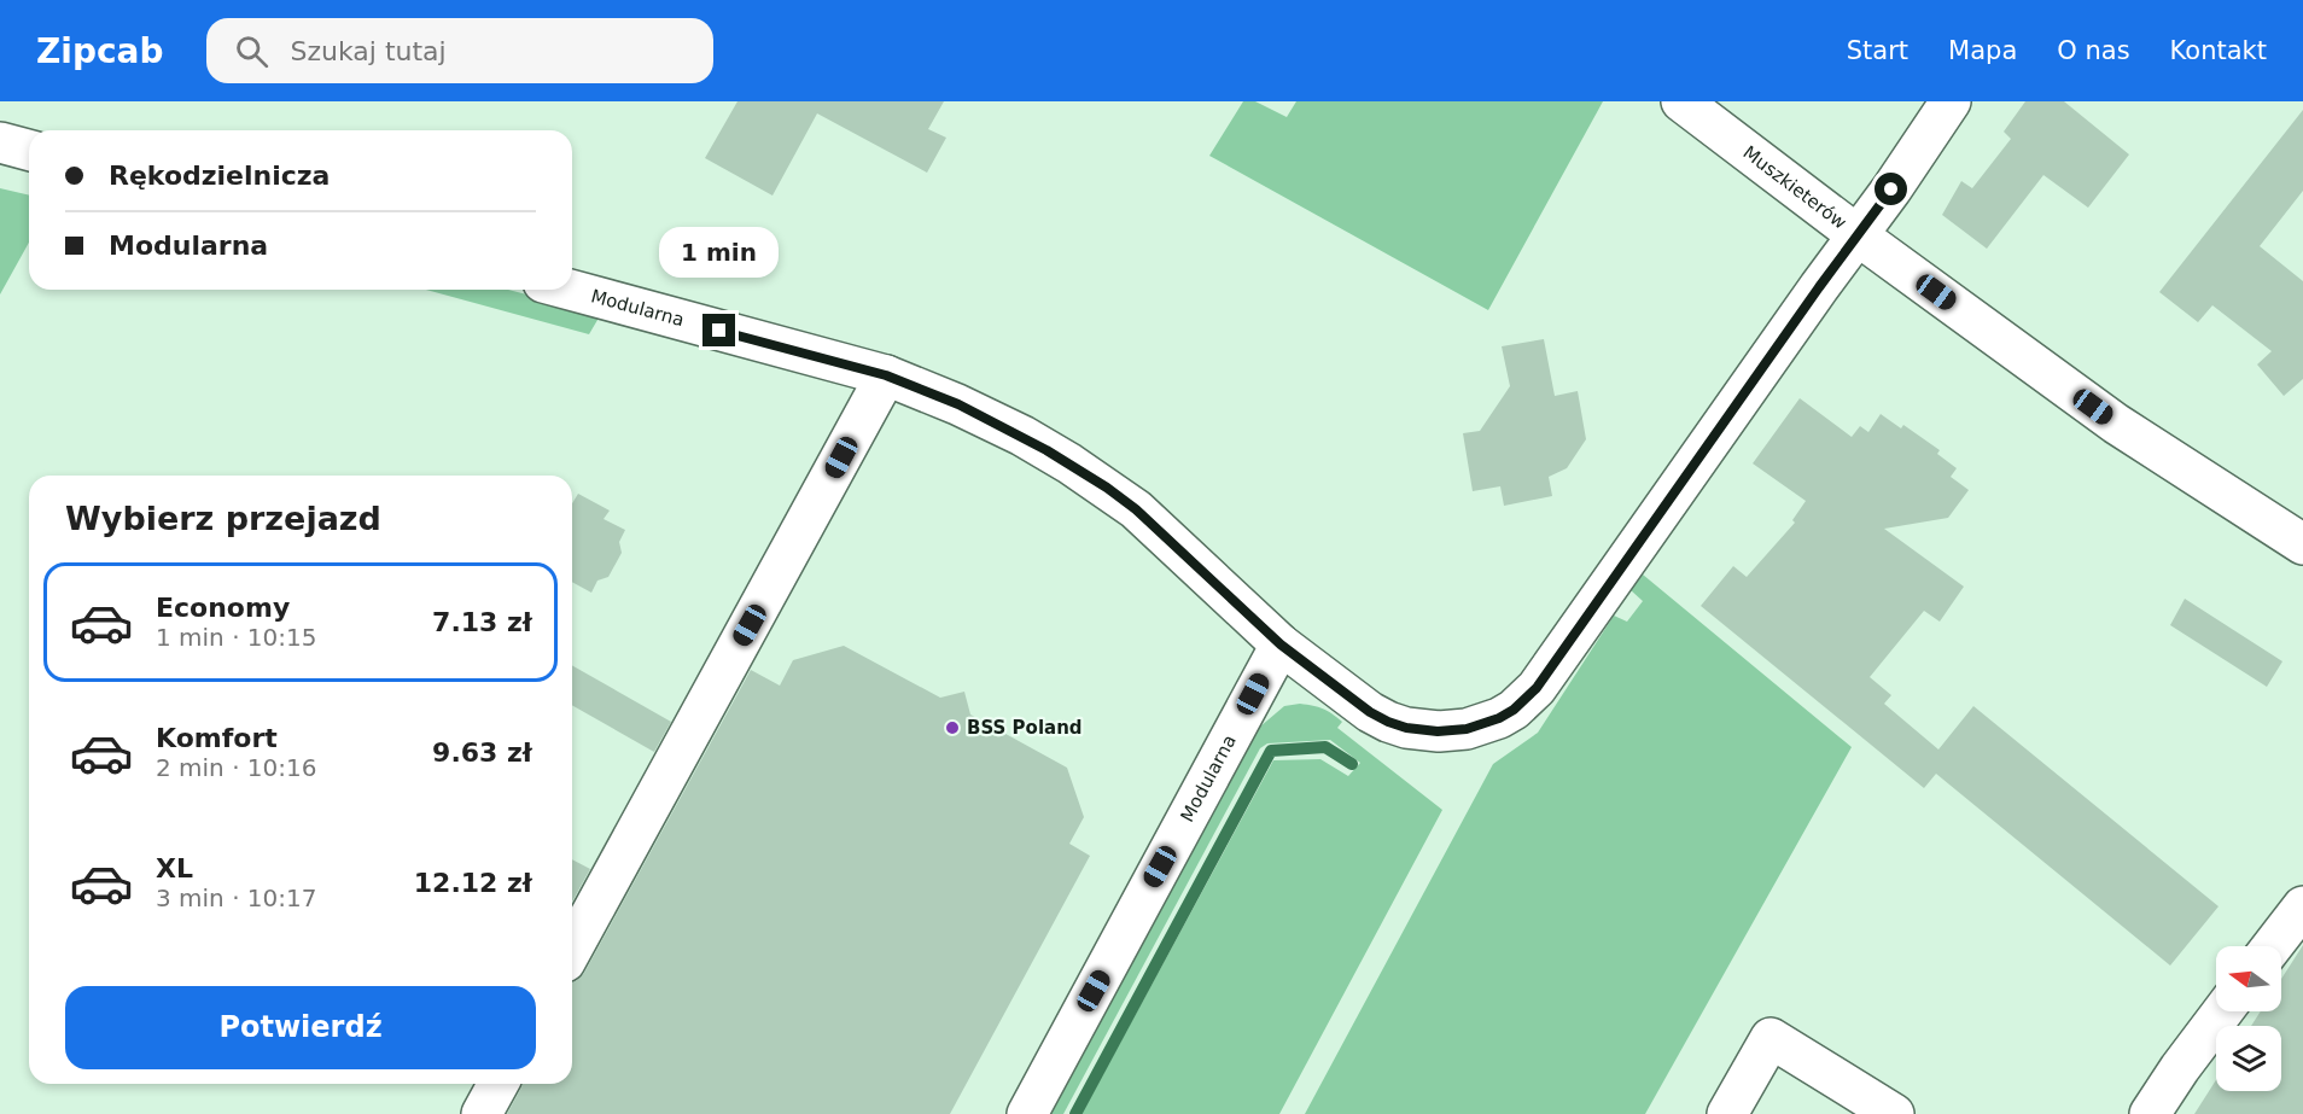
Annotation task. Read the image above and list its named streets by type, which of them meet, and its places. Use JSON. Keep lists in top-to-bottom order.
{
  "streets": {
    "street": ["Muszkieterów", "Modularna"]
  },
  "places": ["BSS Poland"],
  "north": "left",
  "page": {
    "header": "Zipcab",
    "search": "Szukaj tutaj",
    "nav": [
      "Start",
      "Mapa",
      "O nas",
      "Kontakt"
    ],
    "banner": ["Rękodzielnicza", "Modularna"],
    "bubble": "1 min",
    "heading": "Wybierz przejazd",
    "list": [
      {
        "name": "Economy",
        "note": "1 min · 10:15",
        "value": "7.13 zł"
      },
      {
        "name": "Komfort",
        "note": "2 min · 10:16",
        "value": "9.63 zł"
      },
      {
        "name": "XL",
        "note": "3 min · 10:17",
        "value": "12.12 zł"
      }
    ],
    "buttons": "Potwierdź"
  }
}
